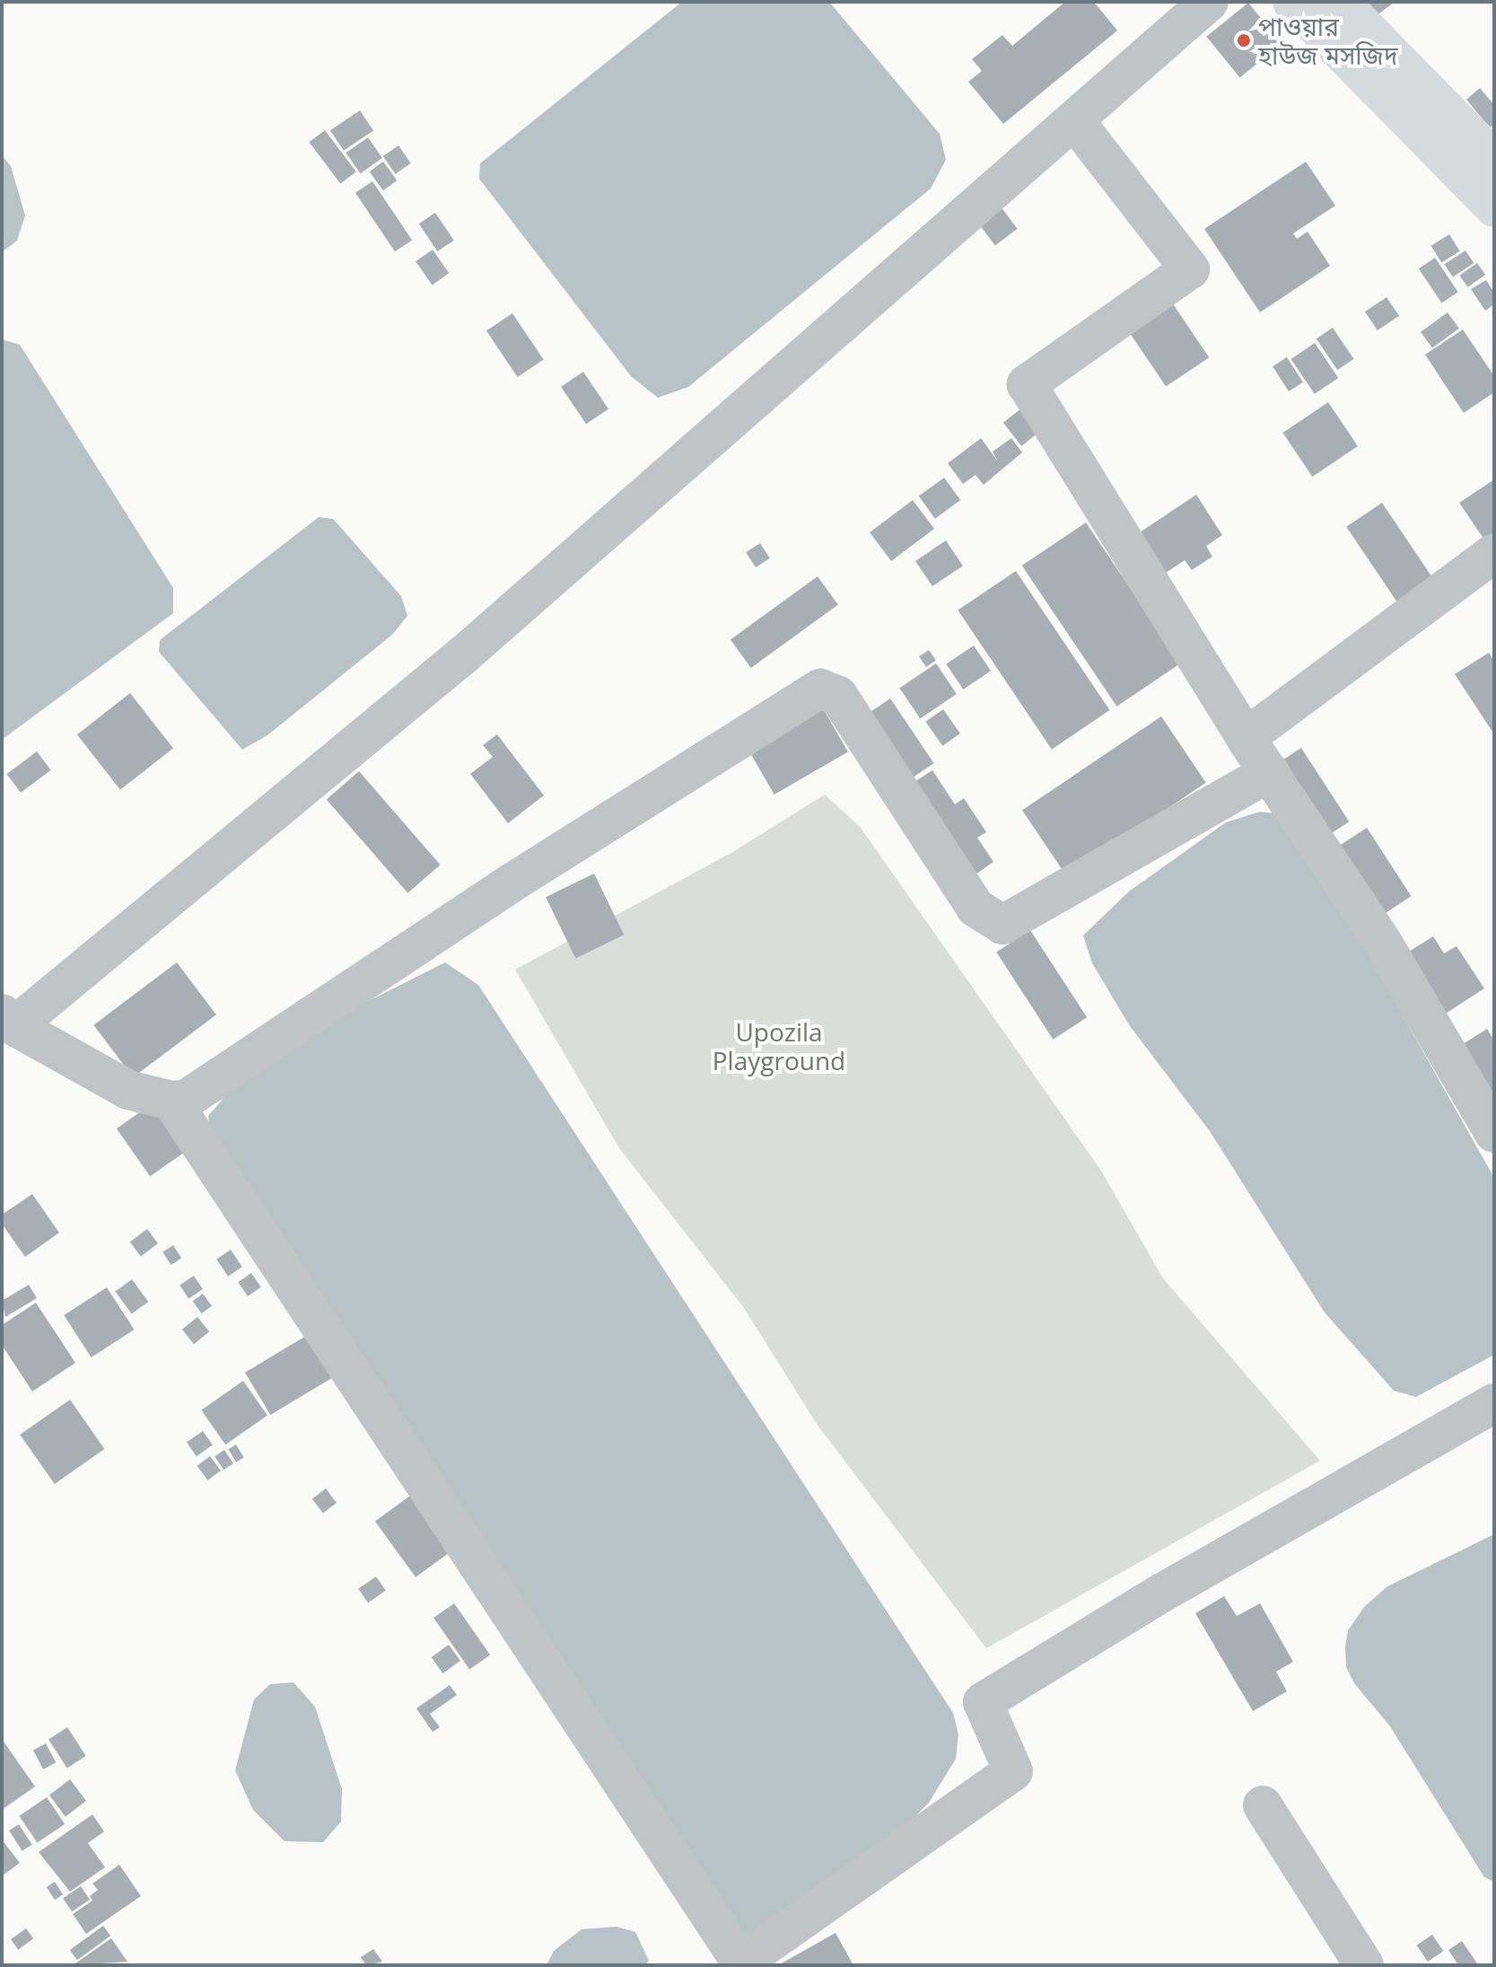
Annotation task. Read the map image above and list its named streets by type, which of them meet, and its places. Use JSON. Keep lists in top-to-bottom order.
{
  "parks": ["Upozila Playground"],
  "places": ["পাওয়ার হাউজ মসজিদ"]
}
